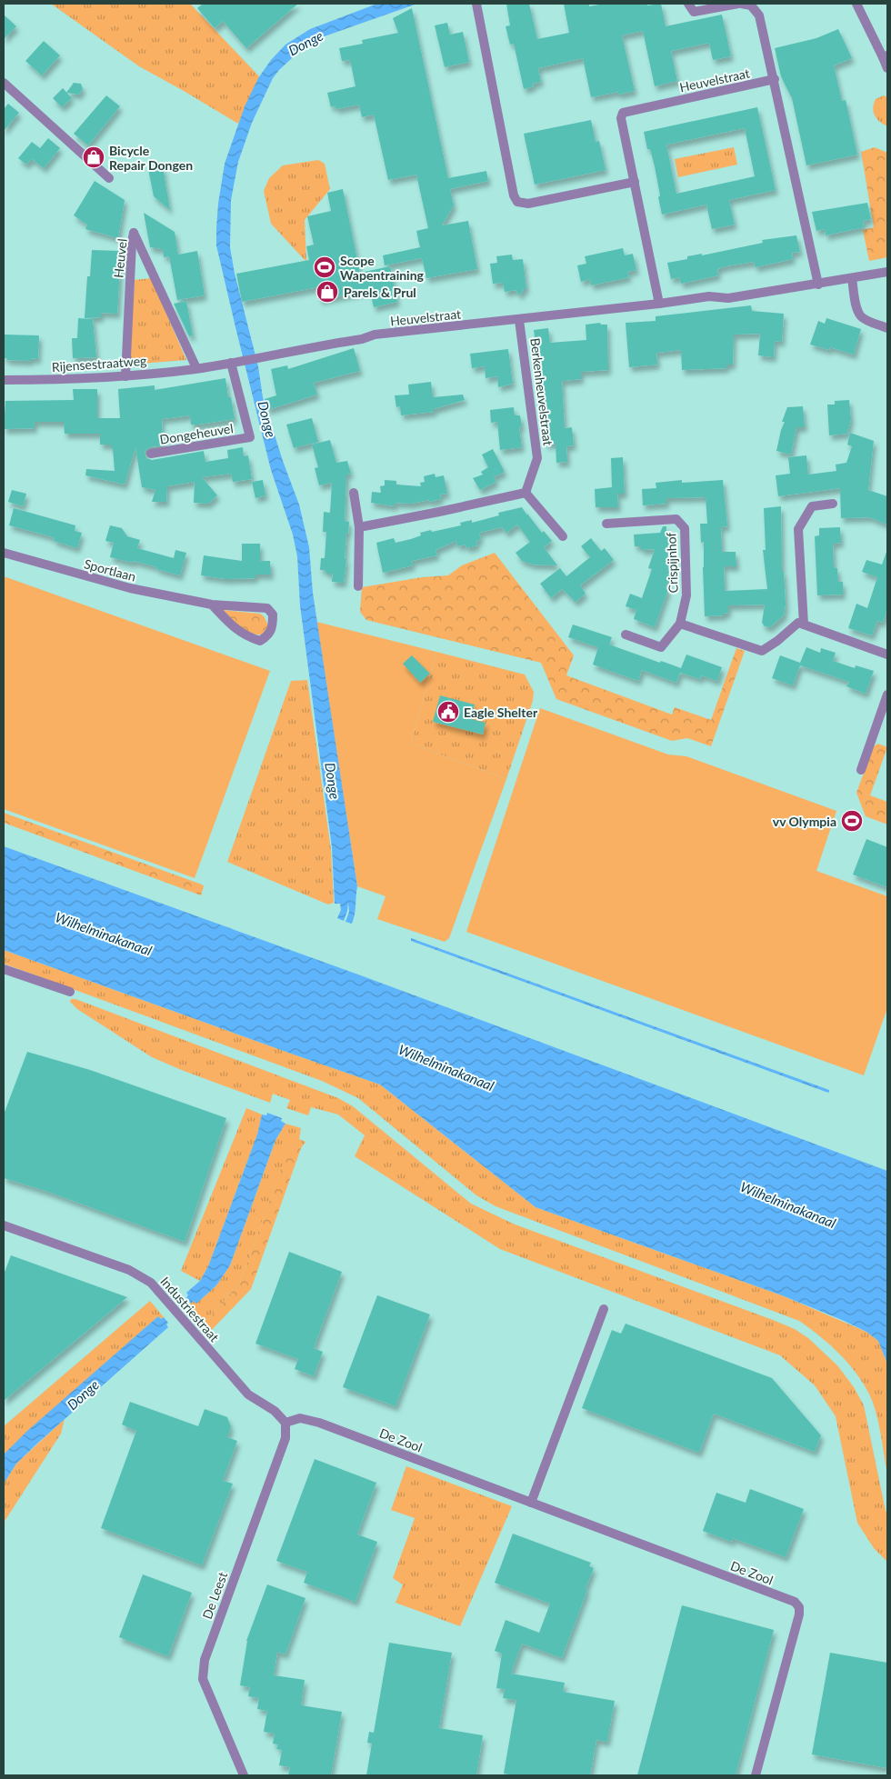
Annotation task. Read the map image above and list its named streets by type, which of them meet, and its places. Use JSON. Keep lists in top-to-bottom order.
{
  "streets": {
    "street": [
      "Heuvelstraat",
      "Heuvel",
      "Rijensestraatweg",
      "Berkenheuvelstraat",
      "Dongeheuvel",
      "Crispijnhof",
      "Sportlaan",
      "Industriestraat",
      "De Zool",
      "De Leest"
    ]
  },
  "crossings": [
    ["Heuvelstraat", "Heuvel"],
    ["Heuvelstraat", "Rijensestraatweg"],
    ["Heuvelstraat", "Berkenheuvelstraat"],
    ["Heuvelstraat", "Dongeheuvel"],
    ["Heuvel", "Rijensestraatweg"],
    ["Industriestraat", "De Zool"],
    ["Industriestraat", "De Leest"],
    ["De Zool", "De Leest"]
  ],
  "water": ["Donge", "Wilhelminakanaal"],
  "places": {
    "shop": ["Bicycle Repair Dongen", "Parels & Prul"],
    "sports": ["Scope Wapentraining", "vv Olympia"],
    "public building": ["Eagle Shelter"]
  }
}
